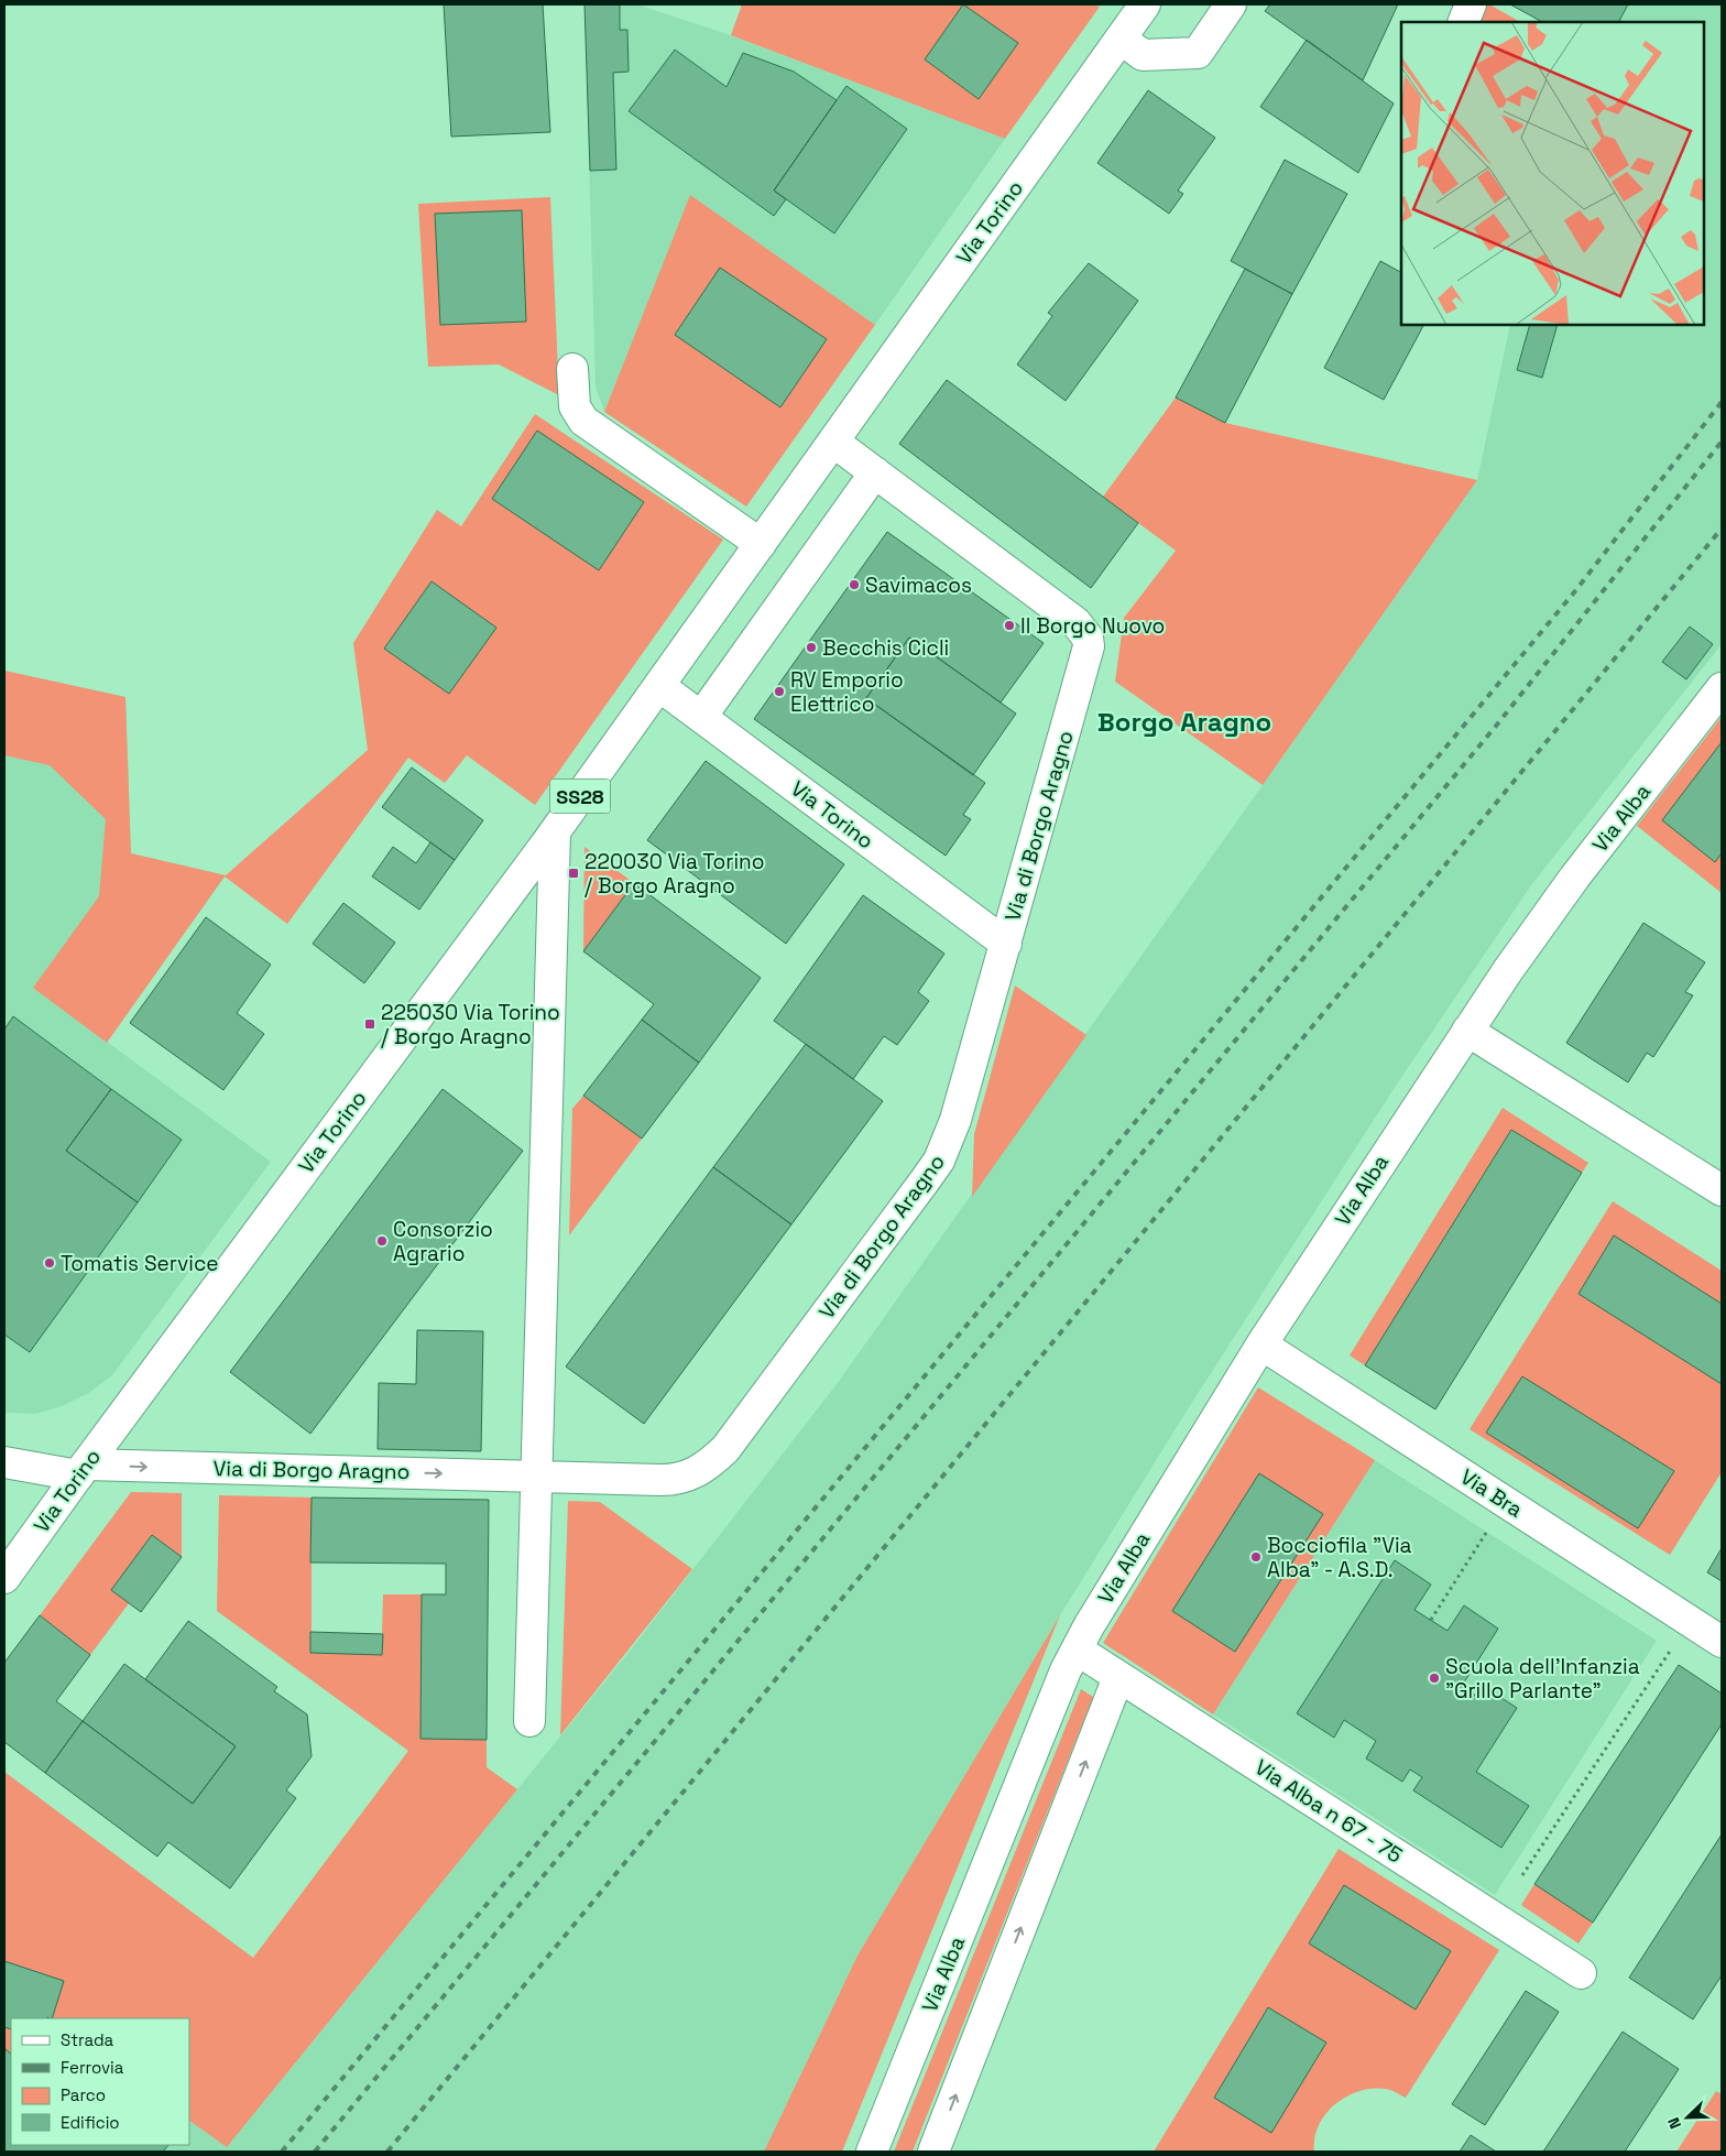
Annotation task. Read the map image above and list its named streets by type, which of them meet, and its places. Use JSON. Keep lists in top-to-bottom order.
{
  "streets": {
    "street": [
      "Via Torino",
      "SS28",
      "Via Alba",
      "Via di Borgo Aragno",
      "Via Bra",
      "Via Alba n 67 - 75"
    ]
  },
  "crossings": [
    ["Via Torino", "Via di Borgo Aragno"],
    ["Via Alba", "Via Bra"],
    ["Via Alba", "Via Alba n 67 - 75"]
  ],
  "districts": ["Borgo Aragno"],
  "places": {
    "other": [
      "Savimacos",
      "Il Borgo Nuovo",
      "Becchis Cicli",
      "RV Emporio Elettrico",
      "Consorzio Agrario",
      "Tomatis Service",
      "Bocciofila \"Via Alba\" - A.S.D.",
      "Scuola dell'Infanzia \"Grillo Parlante\""
    ],
    "transit": ["220030 Via Torino / Borgo Aragno", "225030 Via Torino / Borgo Aragno"]
  },
  "legend": [
    "Strada",
    "Ferrovia",
    "Parco",
    "Edificio"
  ],
  "north": "bottom left"
}
